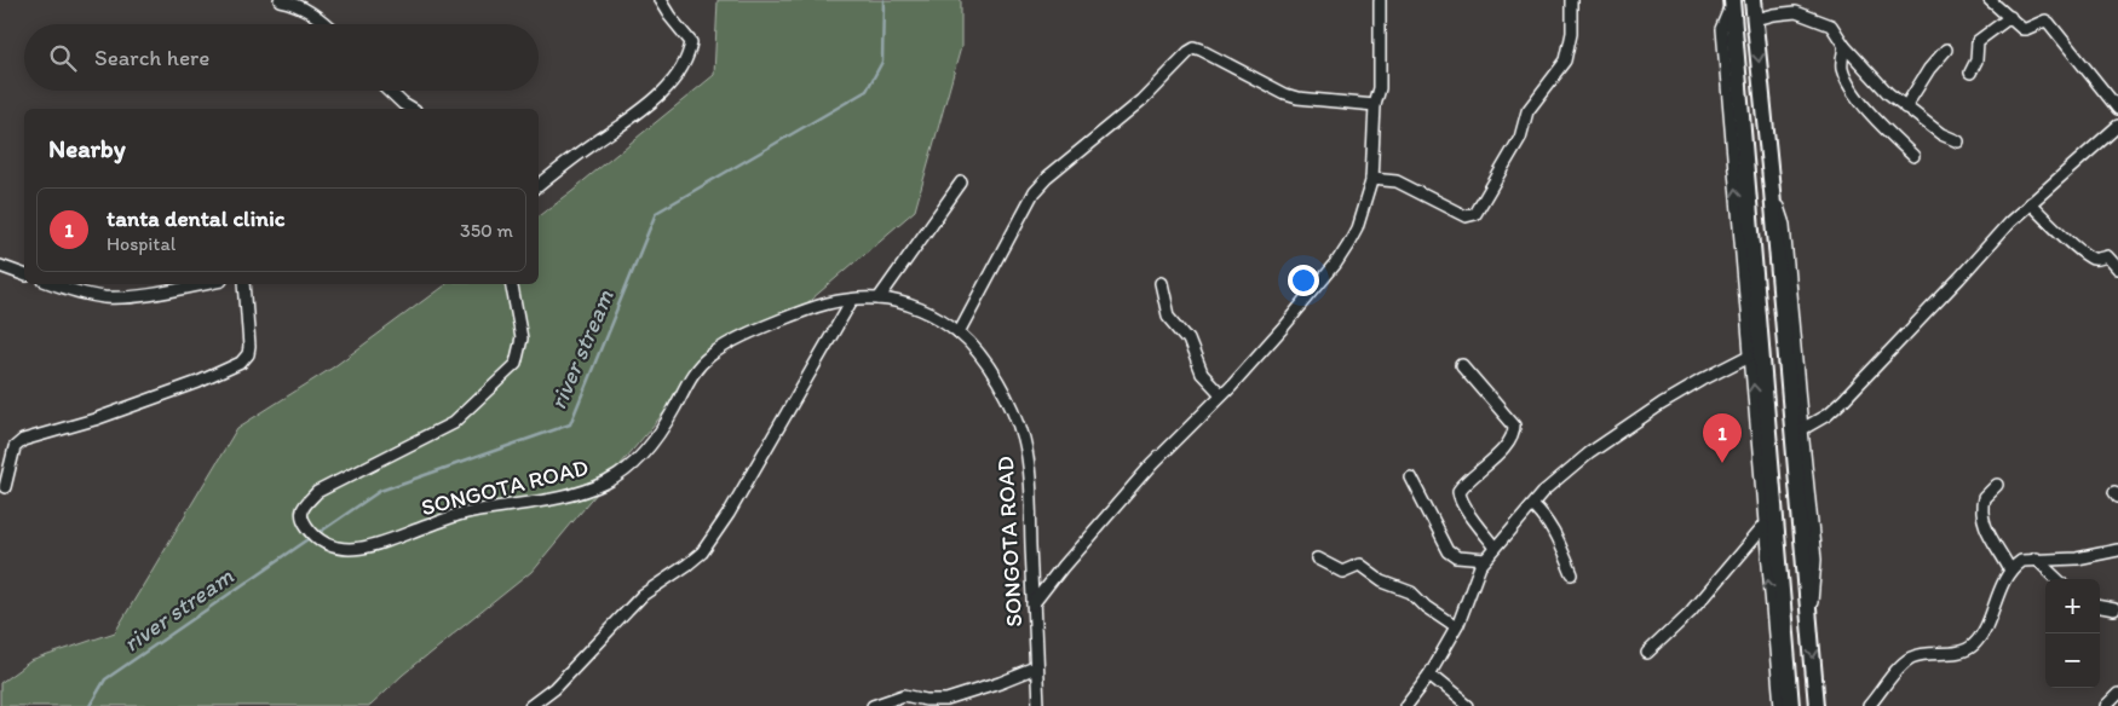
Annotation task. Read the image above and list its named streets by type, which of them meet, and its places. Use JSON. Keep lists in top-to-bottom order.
{
  "streets": {
    "street": ["SONGOTA ROAD"]
  },
  "water": ["river stream"],
  "page": {
    "search": "Search here",
    "heading": "Nearby",
    "list": [
      {
        "mark": "1",
        "name": "tanta dental clinic",
        "note": "Hospital",
        "value": "350 m"
      }
    ],
    "pins": "1",
    "map_buttons": ["+", "−"]
  }
}
